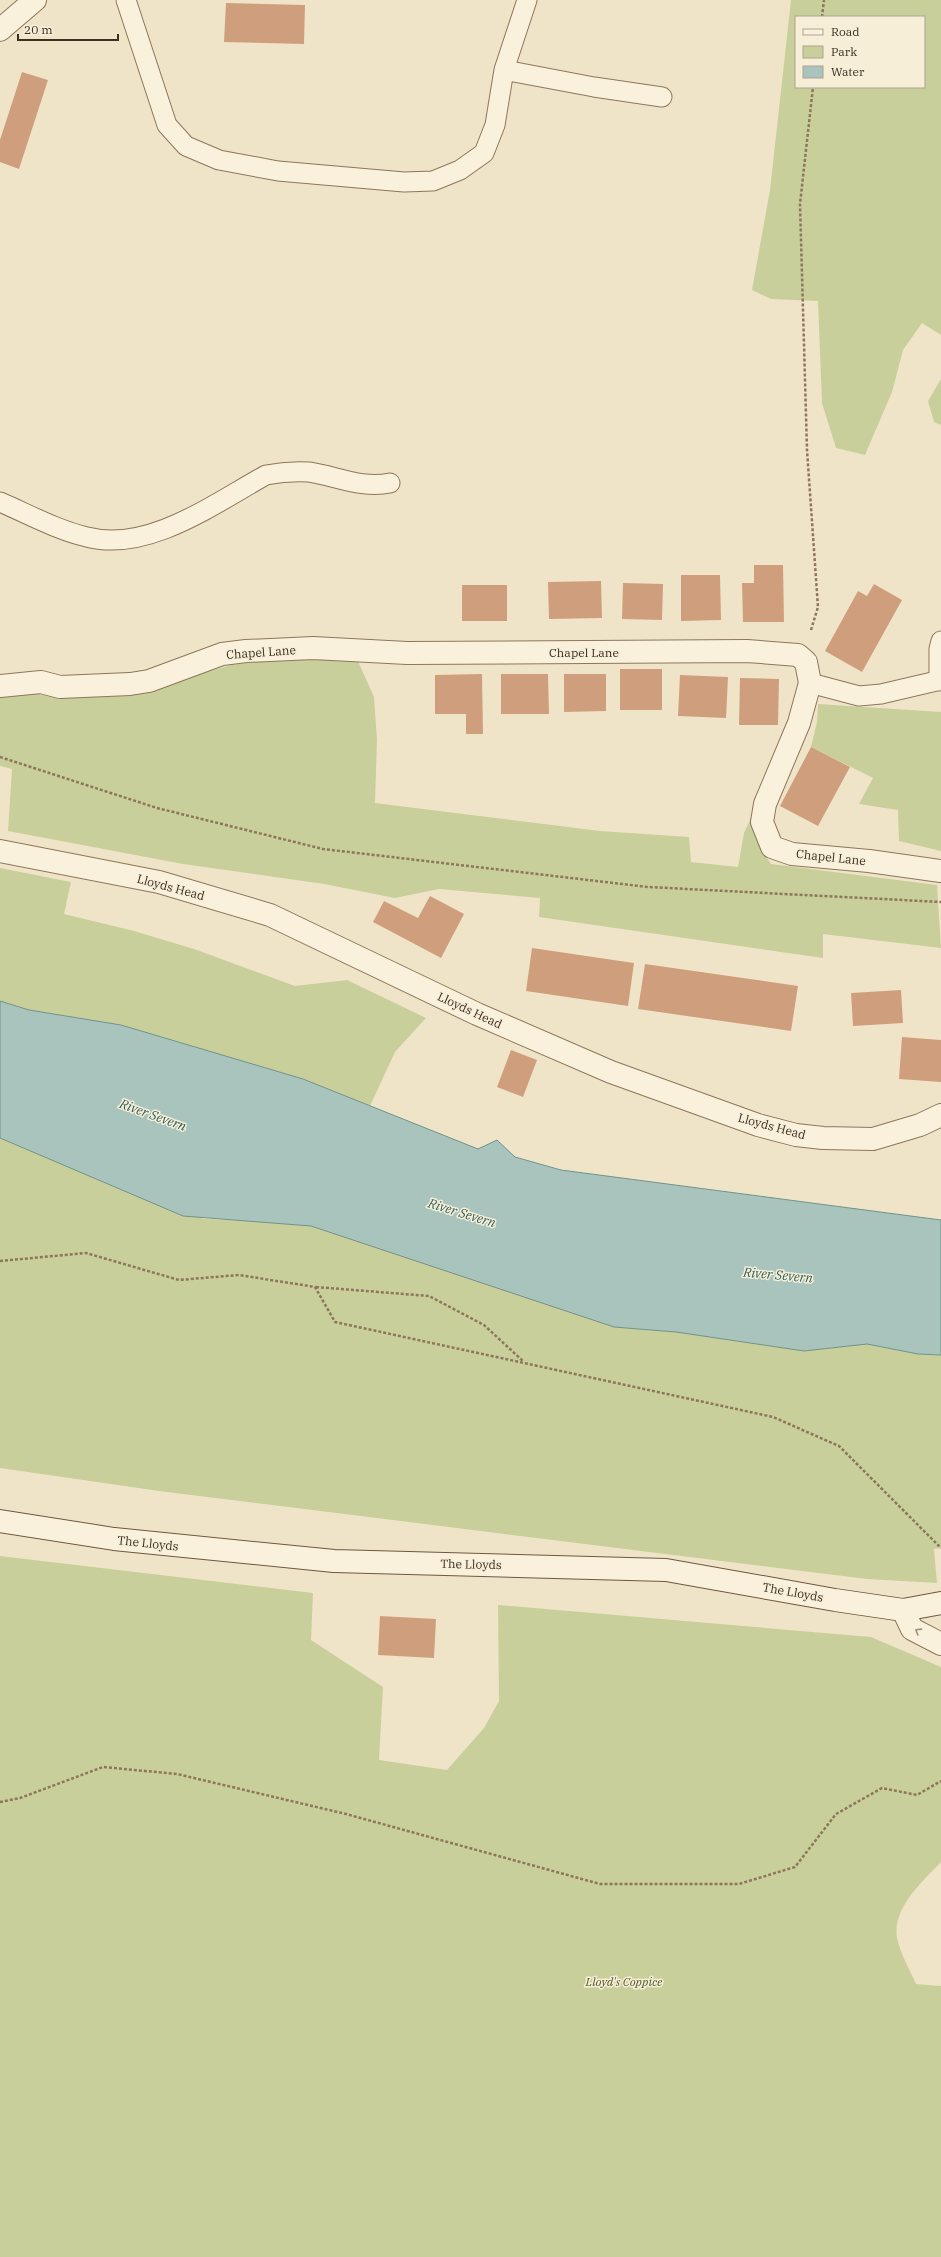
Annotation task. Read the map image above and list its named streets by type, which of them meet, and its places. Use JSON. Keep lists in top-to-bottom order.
{
  "streets": {
    "street": ["Chapel Lane", "Lloyds Head", "The Lloyds"]
  },
  "water": ["River Severn"],
  "parks": ["Lloyd's Coppice"],
  "legend": ["Road", "Park", "Water"],
  "scale_bar": "20 m"
}
